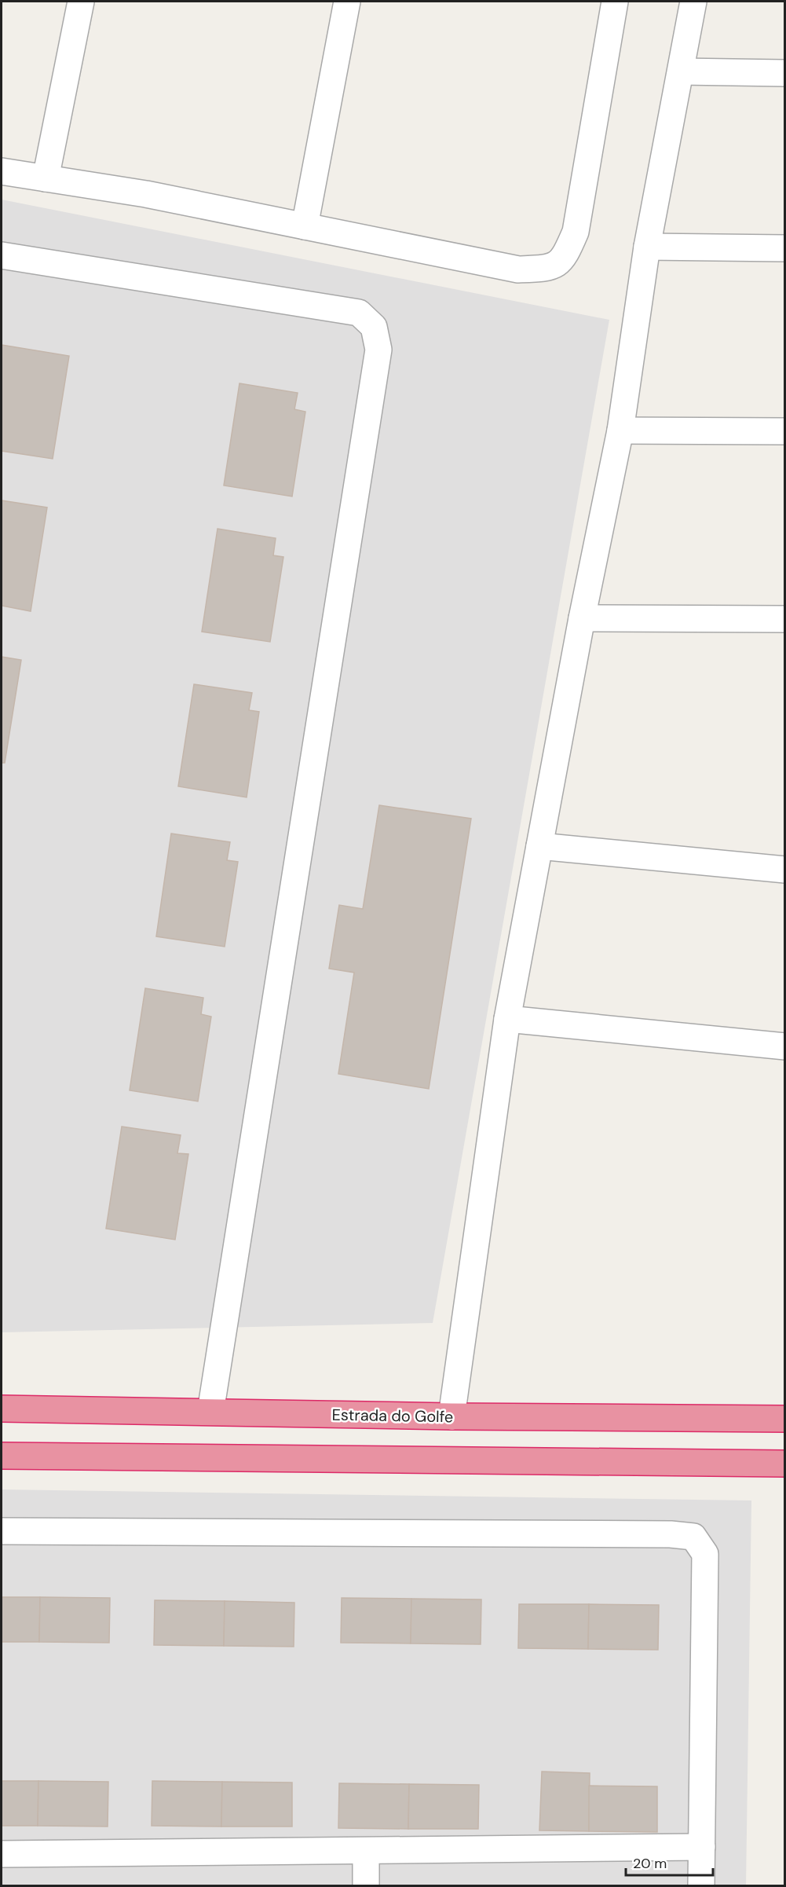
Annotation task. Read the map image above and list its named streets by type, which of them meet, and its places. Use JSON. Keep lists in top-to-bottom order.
{
  "streets": {
    "highway": ["Estrada do Golfe"]
  },
  "scale_bar": "20 m"
}
